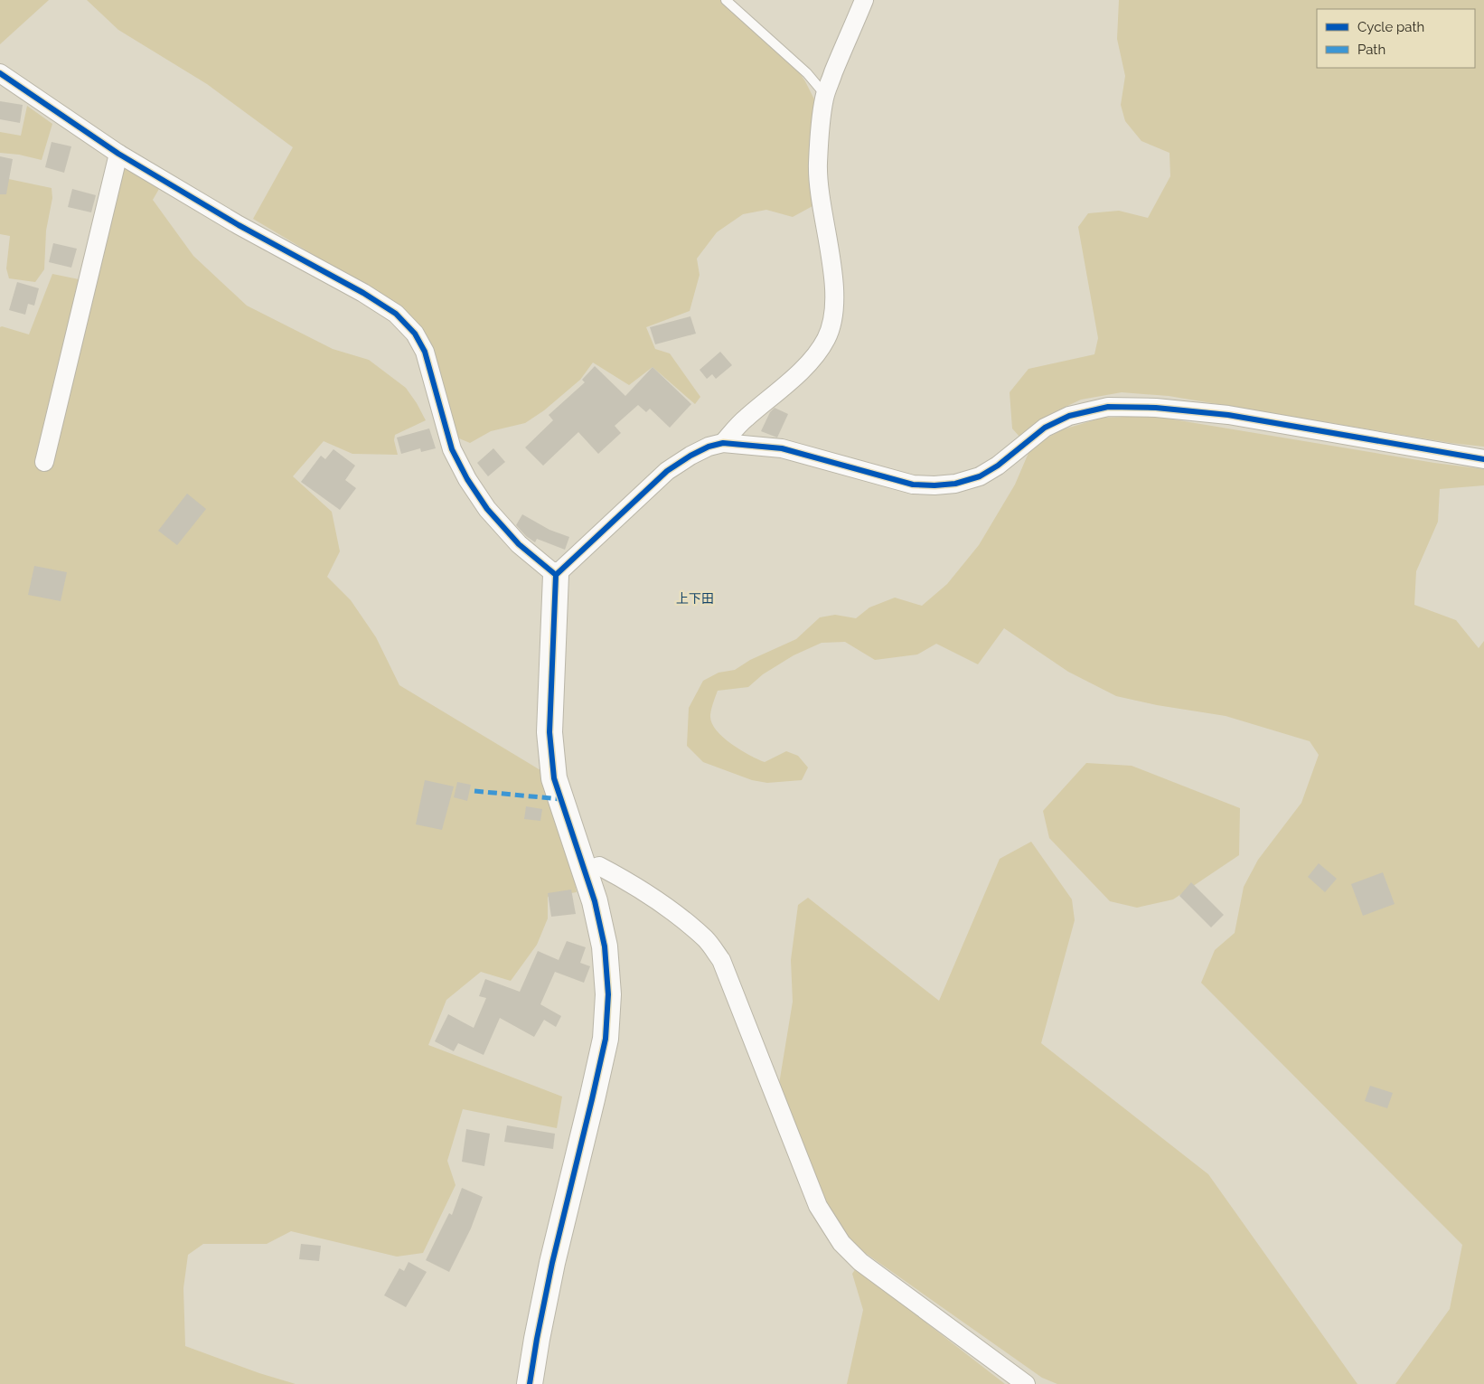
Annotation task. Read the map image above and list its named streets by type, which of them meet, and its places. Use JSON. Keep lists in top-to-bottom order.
{
  "districts": ["上下田"],
  "legend": ["Cycle path", "Path"]
}
